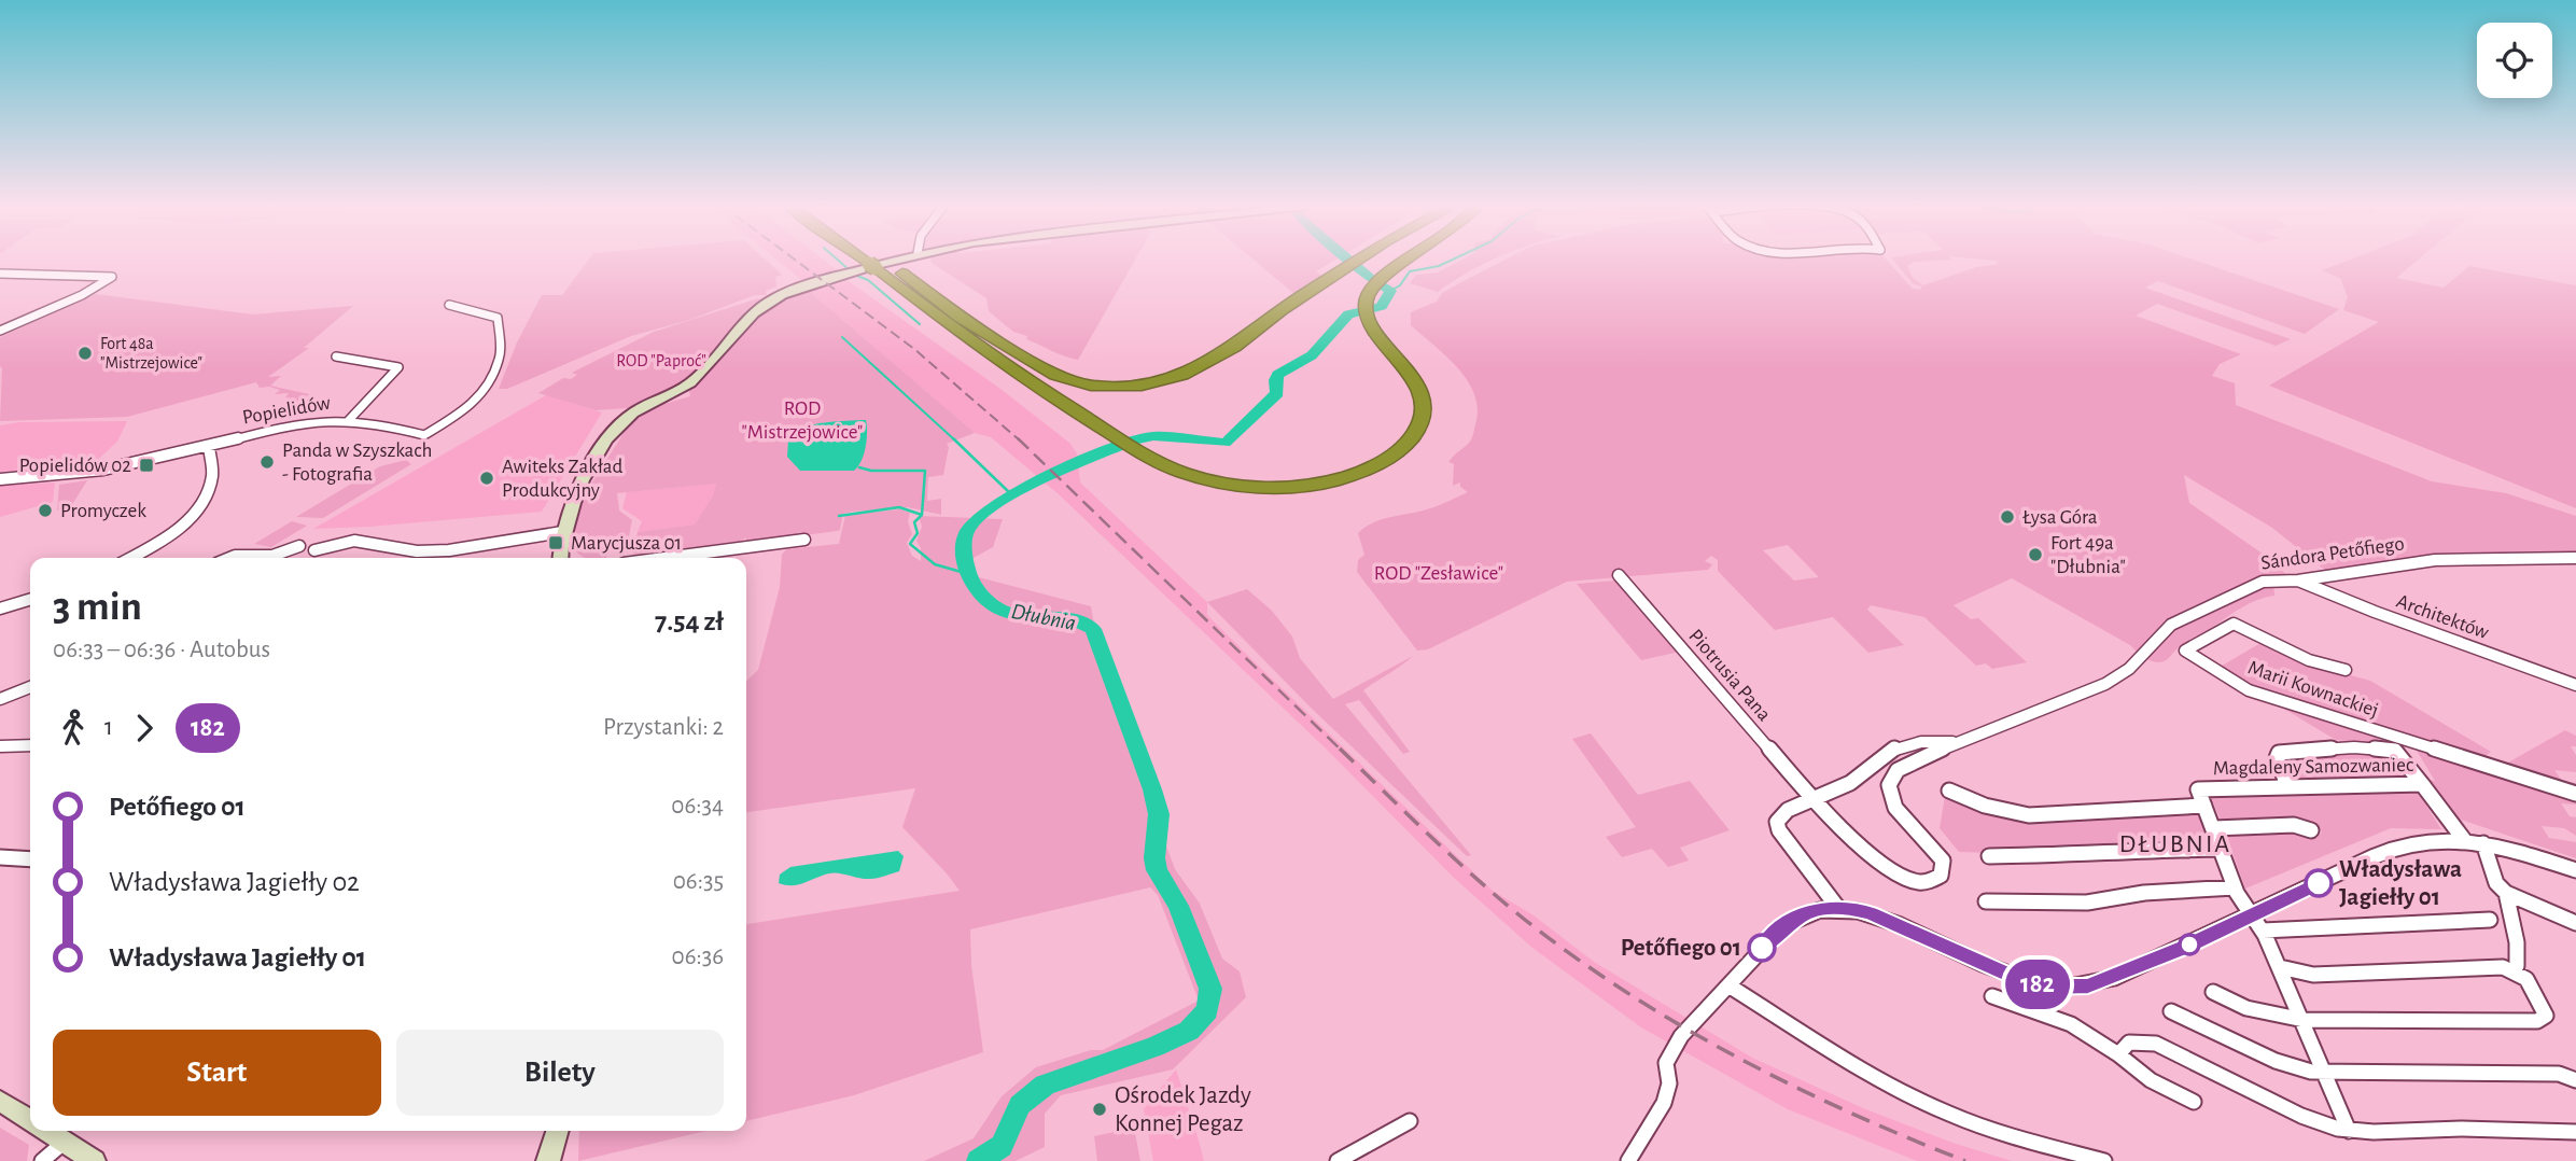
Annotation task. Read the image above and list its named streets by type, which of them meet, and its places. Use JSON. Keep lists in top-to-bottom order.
{
  "streets": {
    "street": [
      "Popielidów",
      "Sándora Petőfiego",
      "Architektów",
      "Piotrusia Pana",
      "Marii Kownackiej",
      "Magdaleny Samozwaniec"
    ]
  },
  "crossings": [
    ["Sándora Petőfiego", "Architektów"],
    ["Sándora Petőfiego", "Piotrusia Pana"]
  ],
  "districts": ["DŁUBNIA"],
  "water": ["Dłubnia"],
  "parks": ["ROD \"Paproć\"", "ROD \"Mistrzejowice\"", "ROD \"Zesławice\""],
  "places": {
    "other": [
      "Fort 48a \"Mistrzejowice\"",
      "Panda w Szyszkach - Fotografia",
      "Awiteks Zakład Produkcyjny",
      "Promyczek",
      "Łysa Góra",
      "Fort 49a \"Dłubnia\"",
      "Władysława Jagiełły 01",
      "Petőfiego 01",
      "Ośrodek Jazdy Konnej Pegaz"
    ],
    "transit": ["Popielidów 02", "Marycjusza 01"]
  },
  "lines": ["bus line 182"],
  "page": {
    "on_map": "182",
    "heading": ["3 min", "06:33 – 06:36 · Autobus", "7.54 zł"],
    "legs": ["1", "182", "Przystanki: 2"],
    "list": [
      {
        "name": "Petőfiego 01",
        "value": "06:34"
      },
      {
        "name": "Władysława Jagiełły 02",
        "value": "06:35"
      },
      {
        "name": "Władysława Jagiełły 01",
        "value": "06:36"
      }
    ],
    "buttons": ["Start", "Bilety"]
  }
}
